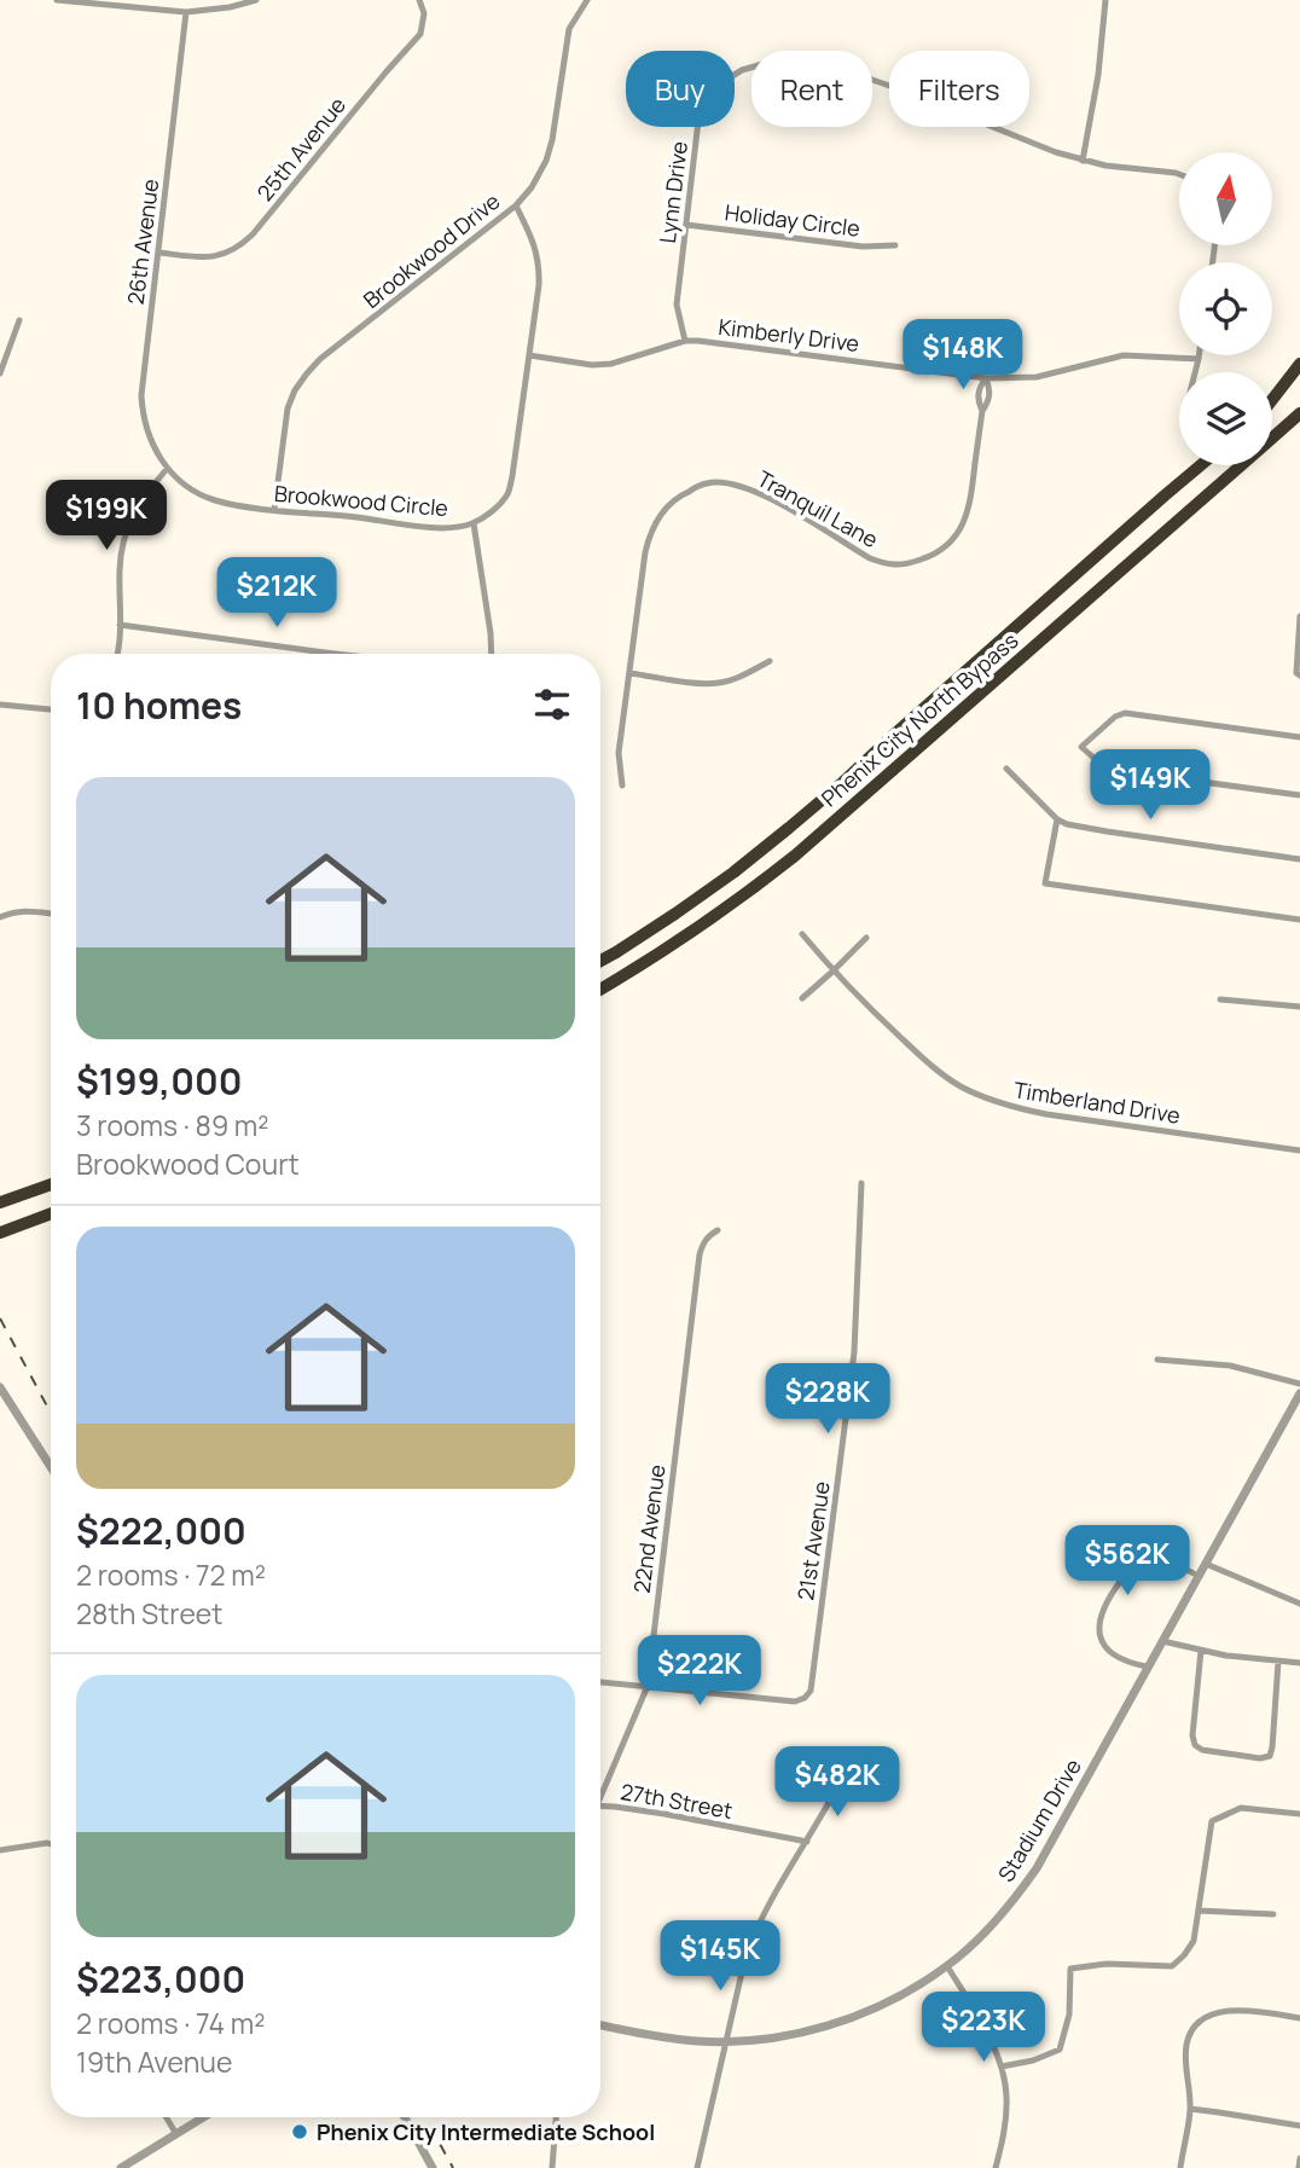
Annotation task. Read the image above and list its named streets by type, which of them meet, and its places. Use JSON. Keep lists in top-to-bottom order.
{
  "streets": {
    "highway": ["Phenix City North Bypass"],
    "street": [
      "25th Avenue",
      "Lynn Drive",
      "Holiday Circle",
      "26th Avenue",
      "Brookwood Drive",
      "Kimberly Drive",
      "Brookwood Circle",
      "Tranquil Lane",
      "Timberland Drive",
      "22nd Avenue",
      "21st Avenue",
      "27th Street",
      "Stadium Drive"
    ]
  },
  "crossings": [
    ["25th Avenue", "26th Avenue"],
    ["Lynn Drive", "Holiday Circle"],
    ["Lynn Drive", "Kimberly Drive"],
    ["26th Avenue", "Brookwood Circle"],
    ["Brookwood Drive", "Brookwood Circle"],
    ["Kimberly Drive", "Brookwood Circle"],
    ["Kimberly Drive", "Tranquil Lane"],
    ["22nd Avenue", "21st Avenue"]
  ],
  "places": ["Phenix City Intermediate School"],
  "north": "top",
  "page": {
    "chip": ["Buy", "Rent", "Filters"],
    "price": [
      "$148K",
      "$199K",
      "$212K",
      "$149K",
      "$228K",
      "$562K",
      "$222K",
      "$482K",
      "$145K",
      "$223K"
    ],
    "heading": "10 homes",
    "list": [
      {
        "name": "$199,000",
        "note": "3 rooms · 89 m² · Brookwood Court"
      },
      {
        "name": "$222,000",
        "note": "2 rooms · 72 m² · 28th Street"
      },
      {
        "name": "$223,000",
        "note": "2 rooms · 74 m² · 19th Avenue"
      }
    ]
  }
}
